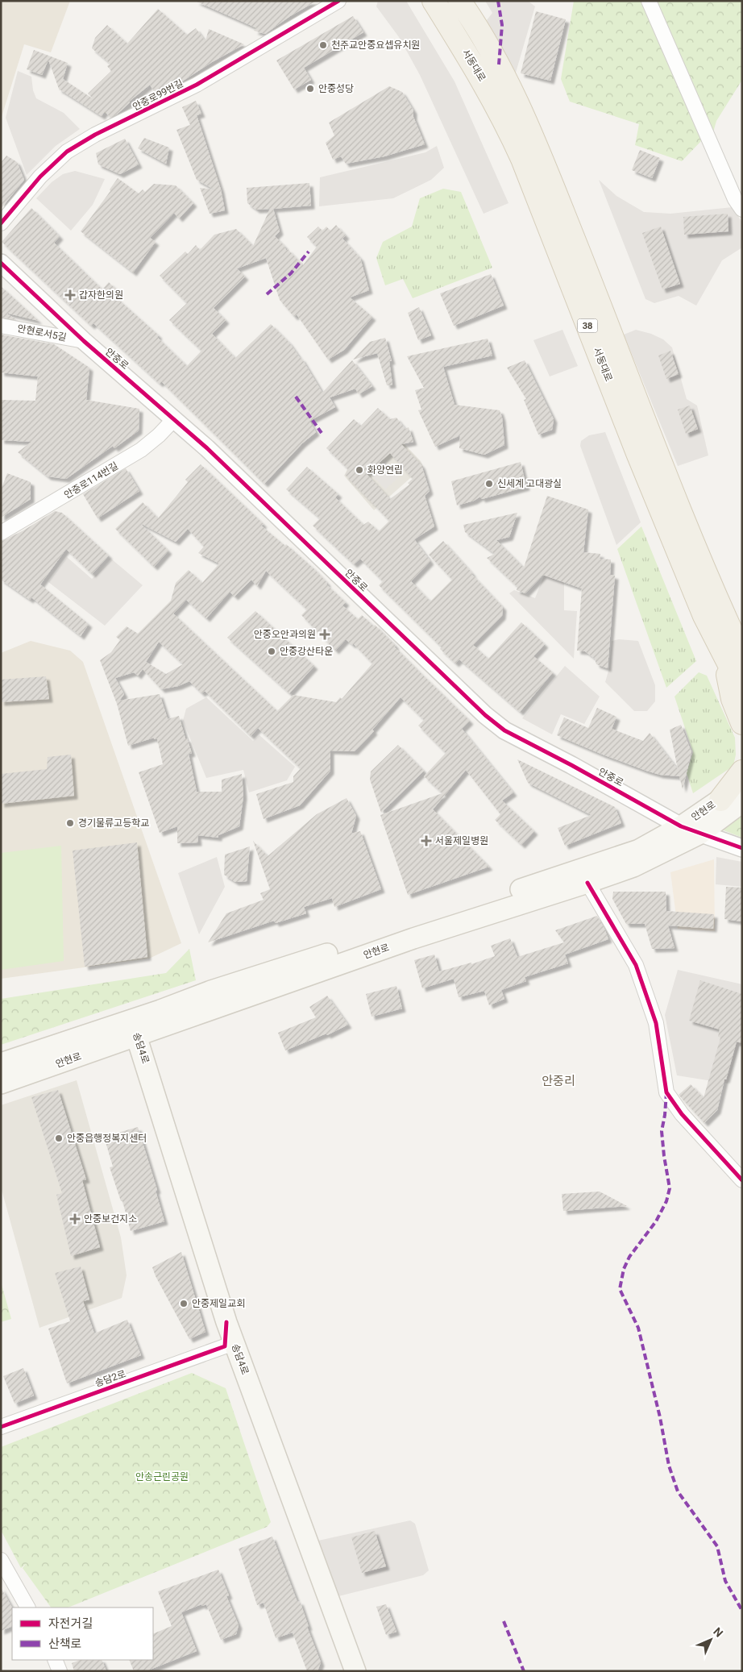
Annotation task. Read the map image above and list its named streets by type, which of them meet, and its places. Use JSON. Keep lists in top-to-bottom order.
{
  "streets": {
    "main road": [
      "서동대로",
      "38",
      "안현로",
      "송담4로"
    ],
    "street": [
      "안중로99번길",
      "안현로서5길",
      "안중로",
      "안중로114번길",
      "송담2로"
    ]
  },
  "crossings": [
    ["안현로서5길", "안중로"],
    ["안중로", "안중로114번길"],
    ["안중로", "안현로"],
    ["안현로", "송담4로"],
    ["송담4로", "송담2로"]
  ],
  "districts": ["안중리"],
  "parks": ["안송근린공원"],
  "places": {
    "other": [
      "천주교안중요셉유치원",
      "안중성당",
      "화양연립",
      "신세계 고대광실",
      "안중강산타운",
      "경기물류고등학교",
      "안중읍행정복지센터",
      "안중제일교회"
    ],
    "health": [
      "갑자한의원",
      "안중오안과의원",
      "서울제일병원",
      "안중보건지소"
    ]
  },
  "legend": ["자전거길", "산책로"],
  "north": "top right"
}
